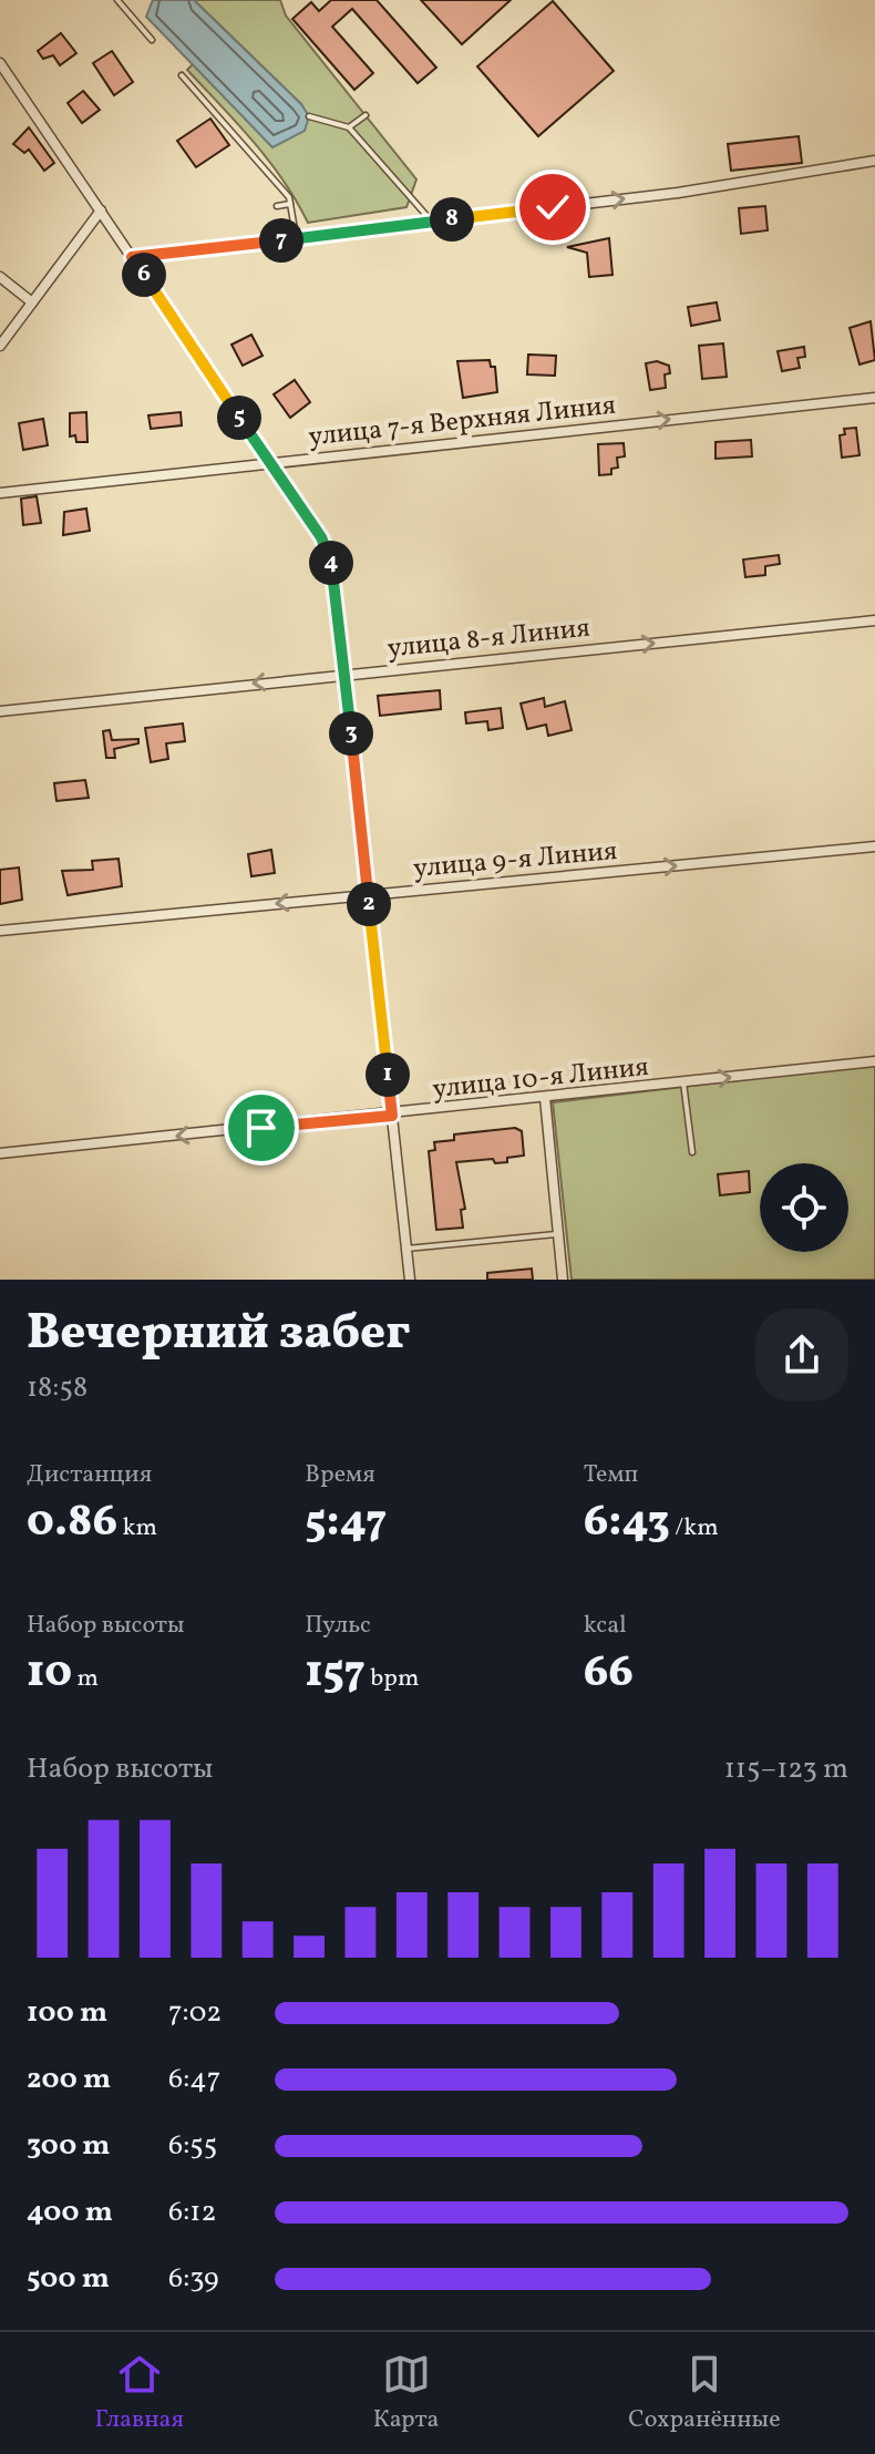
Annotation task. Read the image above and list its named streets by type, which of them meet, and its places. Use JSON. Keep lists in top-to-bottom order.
{
  "streets": {
    "street": [
      "улица 7-я Верхняя Линия",
      "улица 8-я Линия",
      "улица 9-я Линия",
      "улица 10-я Линия"
    ]
  },
  "one_way": ["улица 7-я Верхняя Линия"],
  "page": {
    "pins": [
      "8",
      "7",
      "6",
      "5",
      "4",
      "3",
      "2",
      "1"
    ],
    "heading": ["Вечерний забег", "18:58"],
    "stats": [
      ["Дистанция", "0.86 km"],
      ["Время", "5:47"],
      ["Темп", "6:43 /km"],
      ["Набор высоты", "10 m"],
      ["Пульс", "157 bpm"],
      ["kcal", "66"]
    ],
    "chart": ["Набор высоты", "115–123 m"],
    "list": [
      {
        "name": "100 m",
        "note": "7:02"
      },
      {
        "name": "200 m",
        "note": "6:47"
      },
      {
        "name": "300 m",
        "note": "6:55"
      },
      {
        "name": "400 m",
        "note": "6:12"
      },
      {
        "name": "500 m",
        "note": "6:39"
      }
    ],
    "tabs": ["Главная", "Карта", "Сохранённые"]
  }
}
